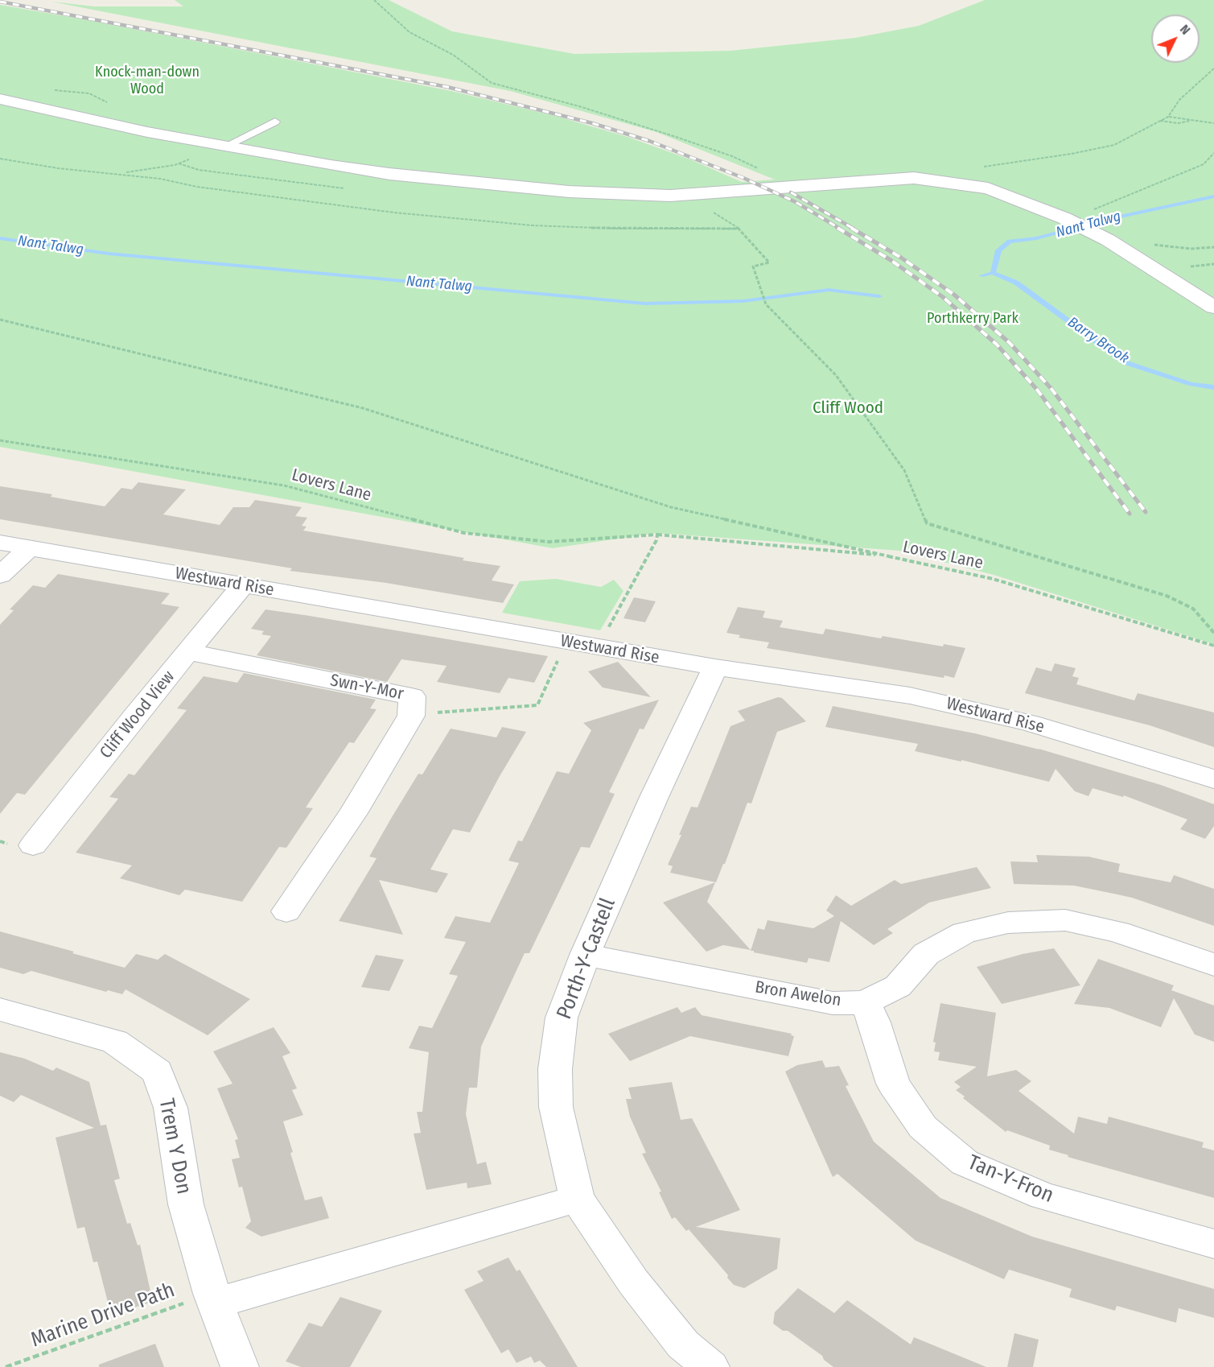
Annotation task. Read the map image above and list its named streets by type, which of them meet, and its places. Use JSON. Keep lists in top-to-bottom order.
{
  "streets": {
    "street": [
      "Westward Rise",
      "Swn-Y-Mor",
      "Cliff Wood View",
      "Porth-Y-Castell",
      "Bron Awelon",
      "Trem Y Don",
      "Tan-Y-Fron"
    ],
    "path": ["Lovers Lane", "Marine Drive Path"]
  },
  "crossings": [
    ["Westward Rise", "Cliff Wood View"],
    ["Westward Rise", "Porth-Y-Castell"],
    ["Swn-Y-Mor", "Cliff Wood View"],
    ["Porth-Y-Castell", "Bron Awelon"],
    ["Bron Awelon", "Tan-Y-Fron"],
    ["Trem Y Don", "Marine Drive Path"]
  ],
  "water": ["Nant Talwg", "Barry Brook"],
  "parks": ["Knock-man-down Wood", "Porthkerry Park", "Cliff Wood"],
  "north": "top right"
}
